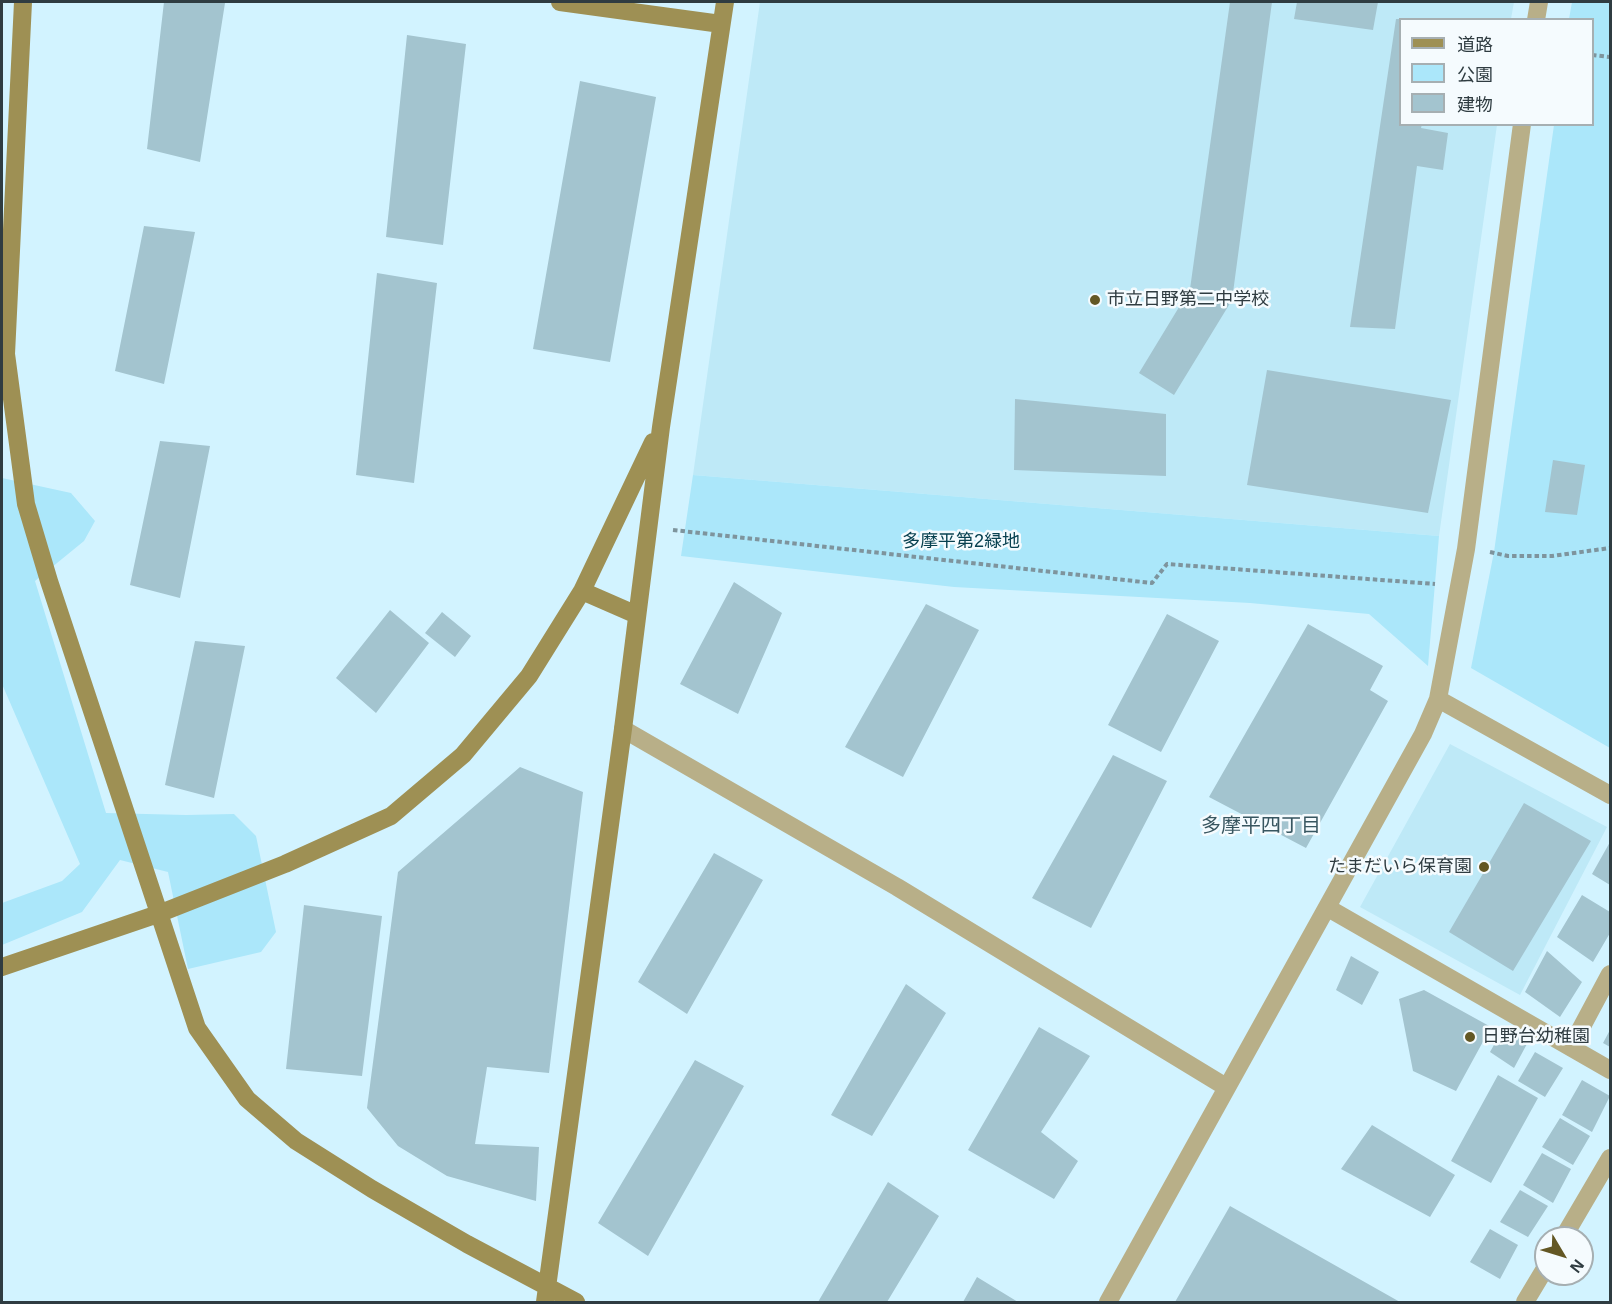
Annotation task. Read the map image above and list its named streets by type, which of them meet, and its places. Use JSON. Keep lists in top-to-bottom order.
{
  "districts": ["多摩平四丁目"],
  "parks": ["多摩平第2緑地"],
  "places": ["市立日野第二中学校", "たまだいら保育園", "日野台幼稚園"],
  "legend": ["道路", "公園", "建物"],
  "north": "bottom right"
}
